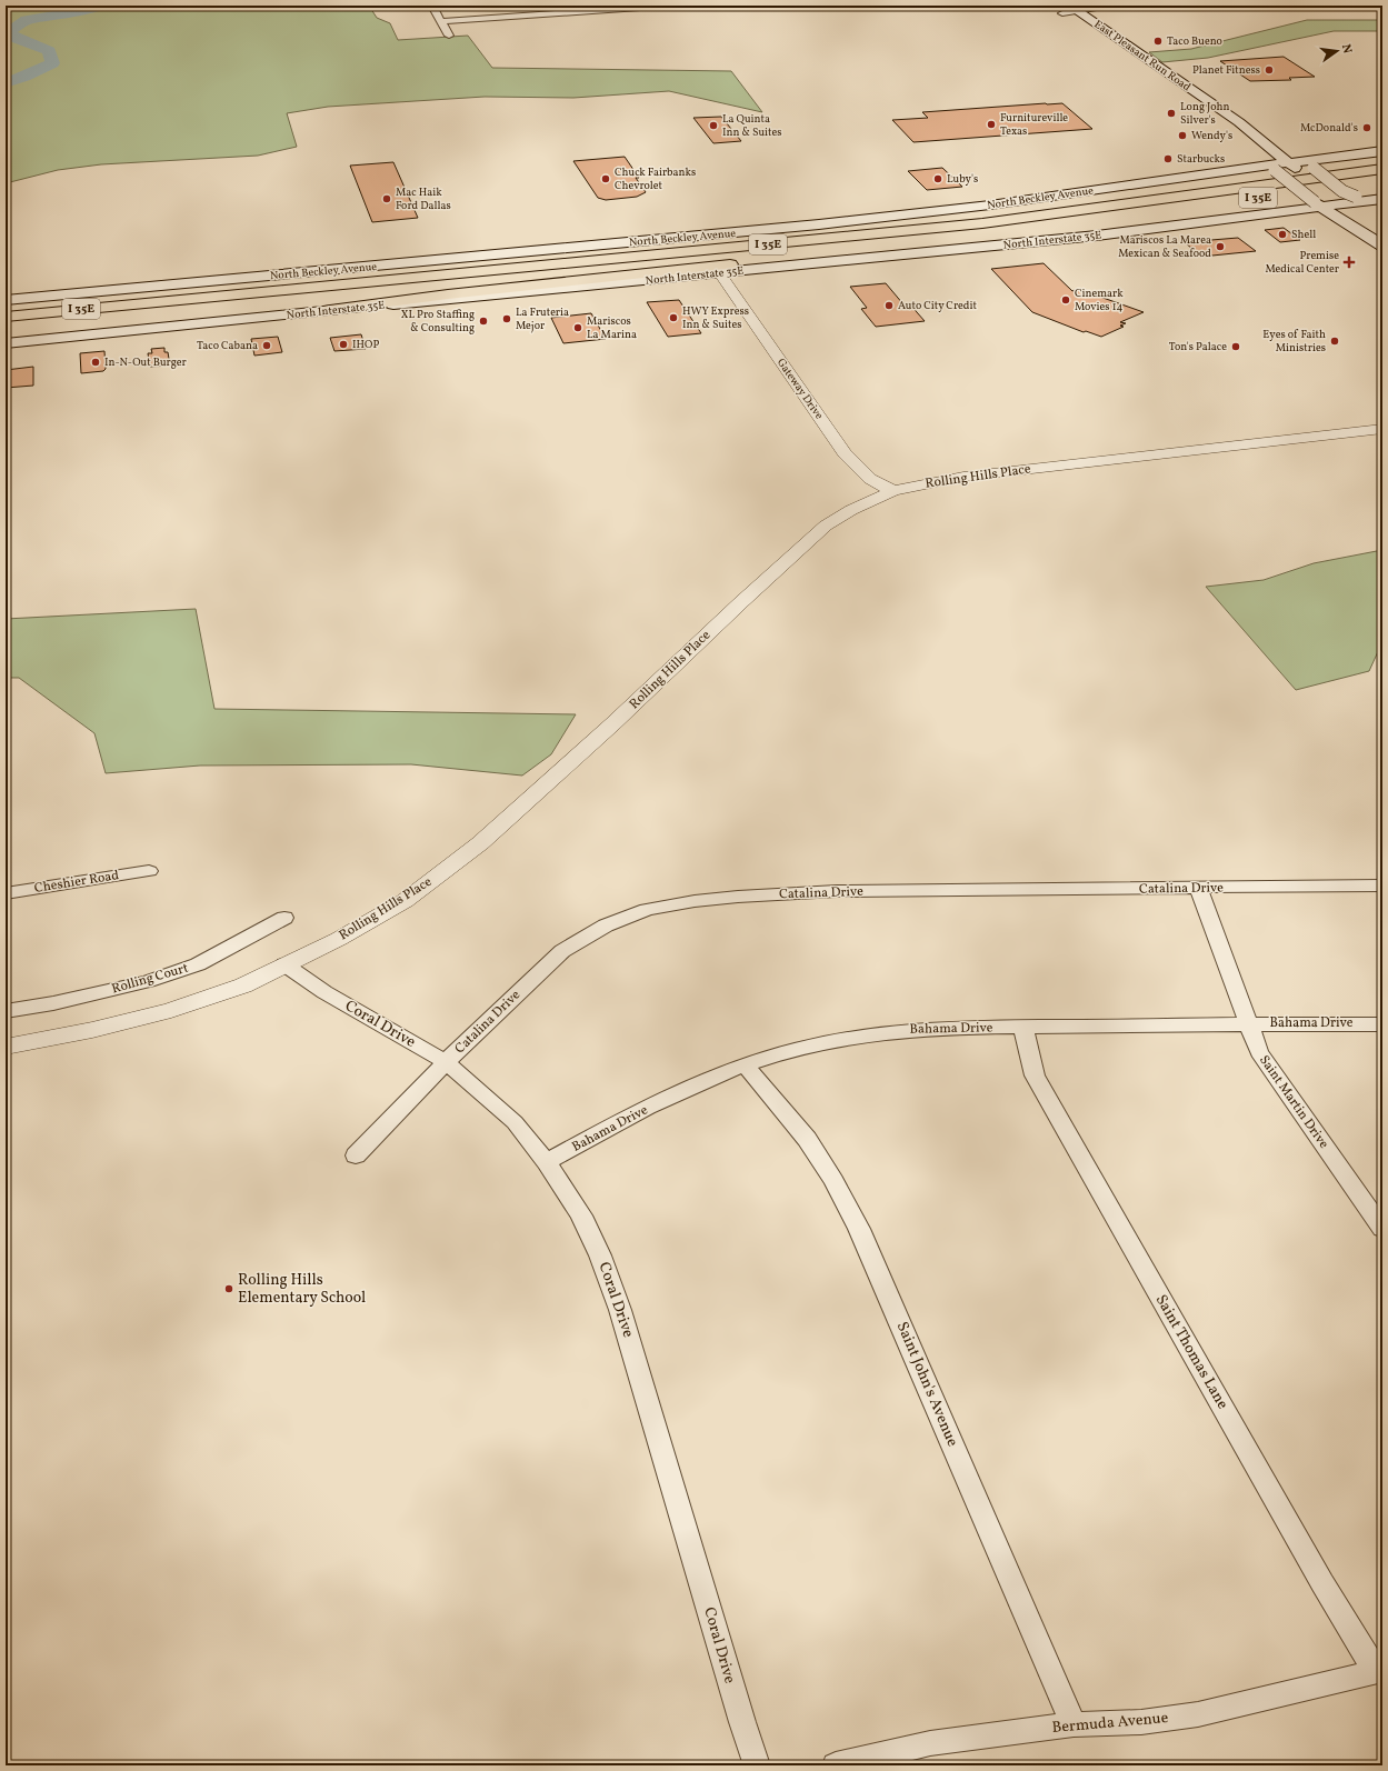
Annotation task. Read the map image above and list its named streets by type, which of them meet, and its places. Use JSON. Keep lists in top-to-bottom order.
{
  "streets": {
    "highway": ["I 35E"],
    "main road": ["East Pleasant Run Road", "North Beckley Avenue", "North Interstate 35E"],
    "street": [
      "Gateway Drive",
      "Rolling Hills Place",
      "Cheshier Road",
      "Catalina Drive",
      "Rolling Court",
      "Bahama Drive",
      "Coral Drive",
      "Saint Martin Drive",
      "Saint Thomas Lane",
      "Saint John's Avenue",
      "Bermuda Avenue"
    ]
  },
  "crossings": [
    ["East Pleasant Run Road", "North Beckley Avenue"],
    ["East Pleasant Run Road", "North Interstate 35E"],
    ["North Interstate 35E", "Gateway Drive"],
    ["Gateway Drive", "Rolling Hills Place"],
    ["Rolling Hills Place", "Coral Drive"],
    ["Catalina Drive", "Coral Drive"],
    ["Catalina Drive", "Saint Martin Drive"],
    ["Bahama Drive", "Coral Drive"],
    ["Bahama Drive", "Saint Martin Drive"],
    ["Bahama Drive", "Saint Thomas Lane"],
    ["Bahama Drive", "Saint John's Avenue"],
    ["Saint Thomas Lane", "Bermuda Avenue"],
    ["Saint John's Avenue", "Bermuda Avenue"]
  ],
  "places": {
    "other": [
      "Taco Bueno",
      "Planet Fitness",
      "Long John Silver's",
      "Furnitureville Texas",
      "La Quinta Inn & Suites",
      "McDonald's",
      "Wendy's",
      "Starbucks",
      "Chuck Fairbanks Chevrolet",
      "Luby's",
      "Mac Haik Ford Dallas",
      "Shell",
      "Mariscos La Marea Mexican & Seafood",
      "Cinemark Movies 14",
      "Auto City Credit",
      "HWY Express Inn & Suites",
      "La Fruteria Mejor",
      "XL Pro Staffing & Consulting",
      "Mariscos La Marina",
      "Eyes of Faith Ministries",
      "IHOP",
      "Taco Cabana",
      "Ton's Palace",
      "In-N-Out Burger",
      "Rolling Hills Elementary School"
    ],
    "health": ["Premise Medical Center"]
  },
  "north": "right"
}
